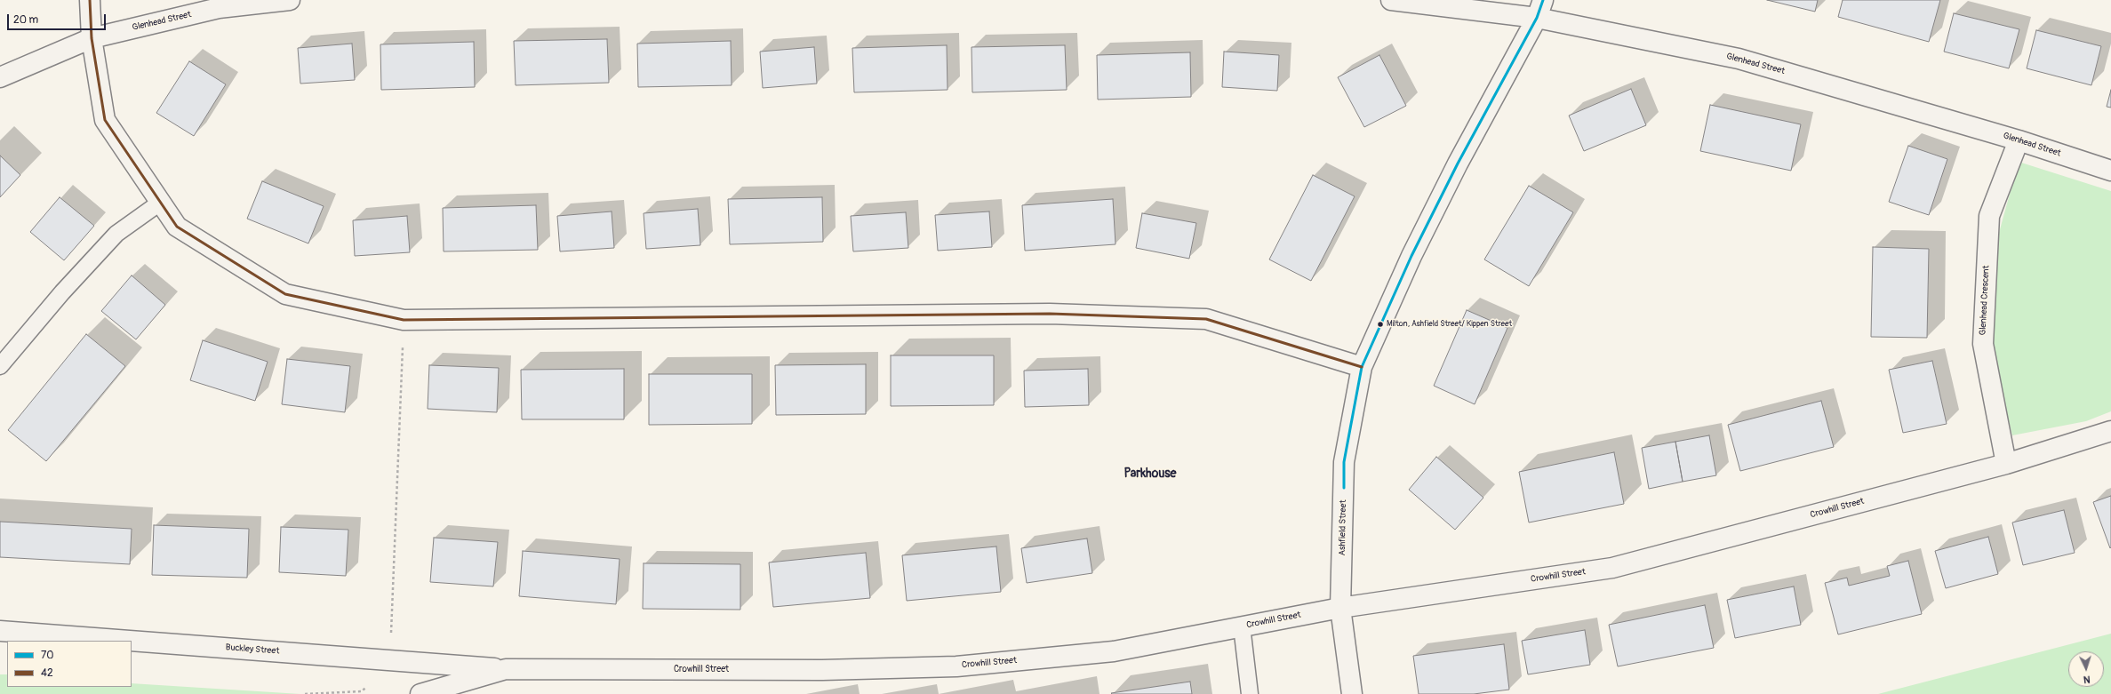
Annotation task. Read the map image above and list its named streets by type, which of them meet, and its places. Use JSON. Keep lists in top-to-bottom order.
{
  "streets": {
    "street": [
      "Glenhead Street",
      "Glenhead Crescent",
      "Crowhill Street",
      "Ashfield Street",
      "Buckley Street"
    ]
  },
  "crossings": [
    ["Glenhead Street", "Glenhead Crescent"],
    ["Glenhead Street", "Ashfield Street"],
    ["Glenhead Crescent", "Crowhill Street"],
    ["Crowhill Street", "Ashfield Street"],
    ["Crowhill Street", "Buckley Street"]
  ],
  "districts": ["Parkhouse"],
  "places": ["Milton, Ashfield Street/ Kippen Street"],
  "lines": ["transit line 70", "transit line 42"],
  "legend": ["70", "42"],
  "scale_bar": "20 m",
  "north": "bottom"
}
